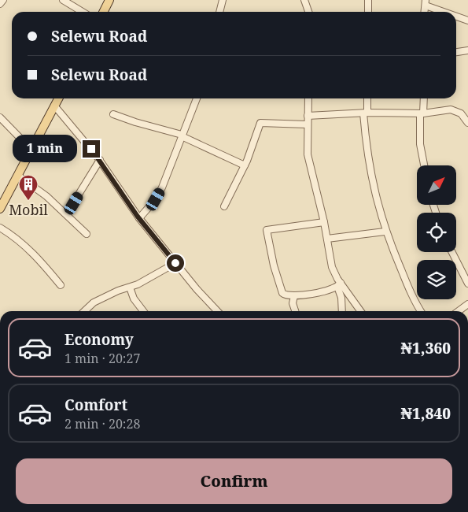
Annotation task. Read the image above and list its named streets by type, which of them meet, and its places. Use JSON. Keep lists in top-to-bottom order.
{
  "places": {
    "building": ["Mobil"]
  },
  "north": "top right",
  "page": {
    "banner": ["Selewu Road", "Selewu Road"],
    "bubble": "1 min",
    "list": [
      {
        "name": "Economy",
        "note": "1 min · 20:27",
        "value": "₦1,360"
      },
      {
        "name": "Comfort",
        "note": "2 min · 20:28",
        "value": "₦1,840"
      }
    ],
    "buttons": "Confirm"
  }
}
